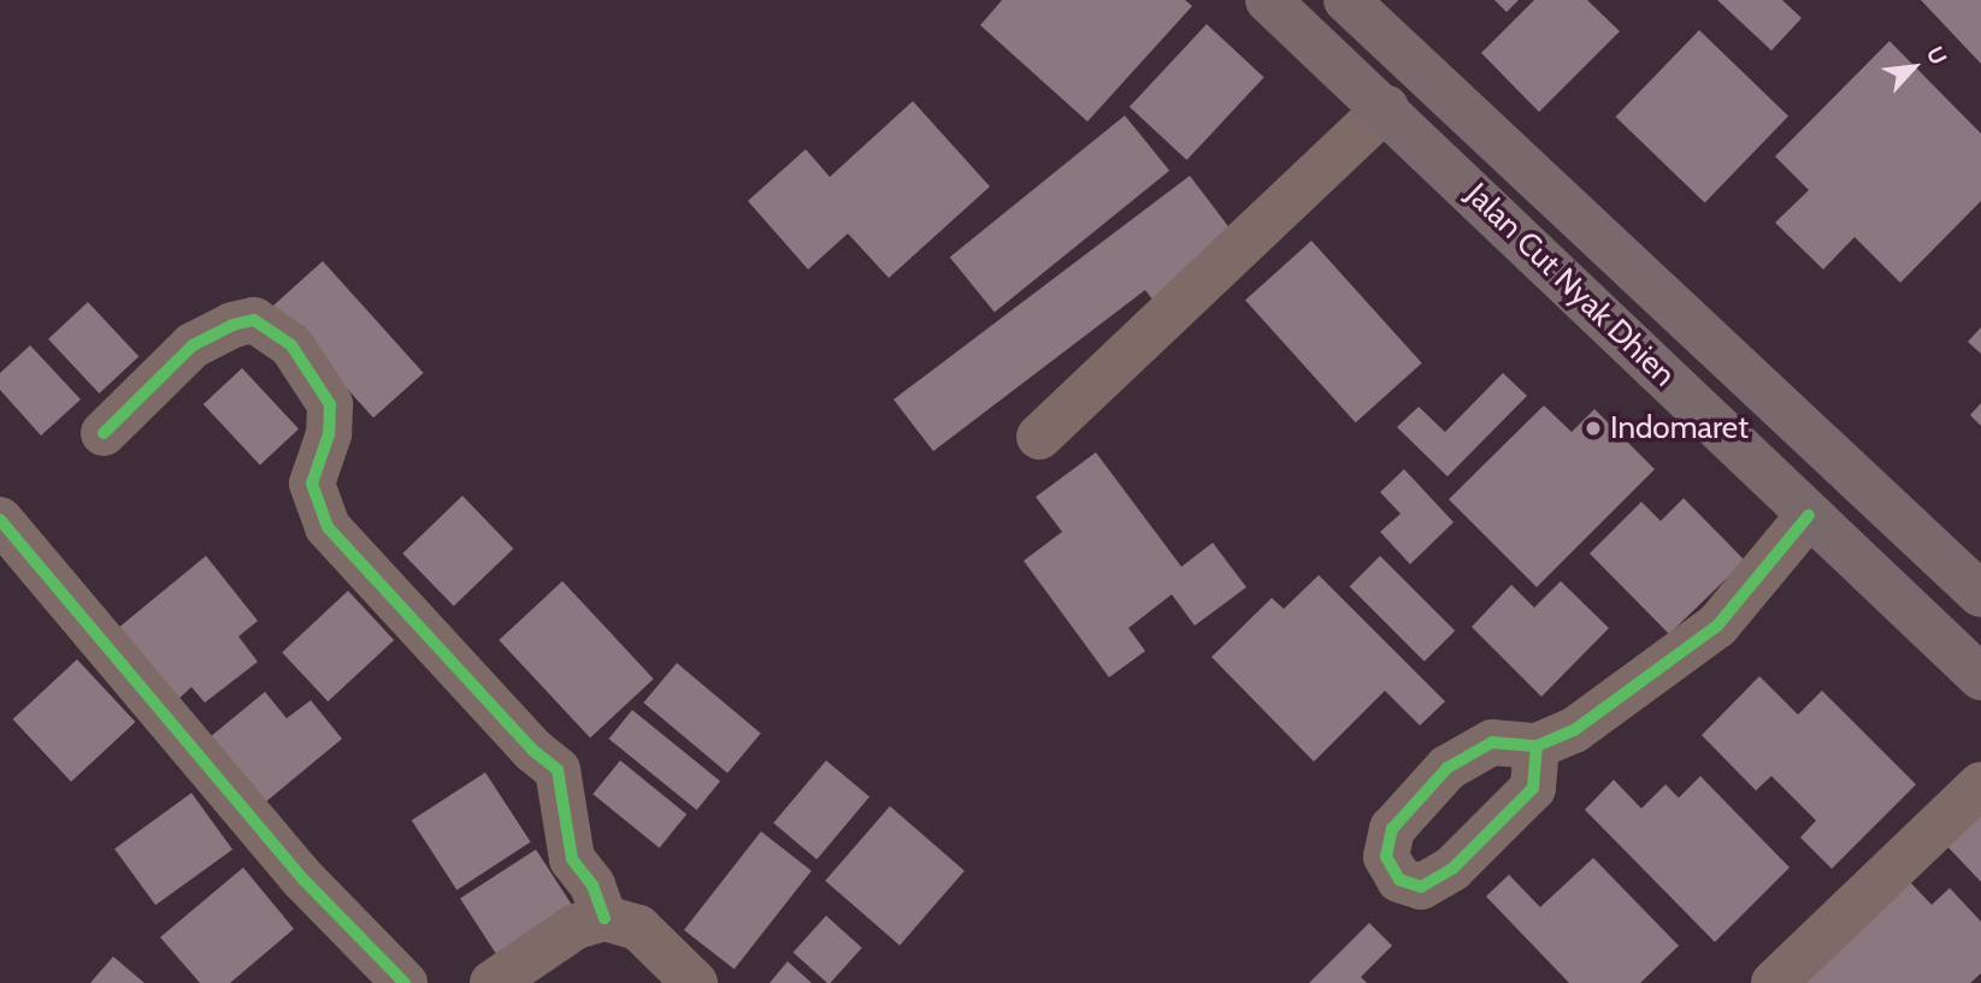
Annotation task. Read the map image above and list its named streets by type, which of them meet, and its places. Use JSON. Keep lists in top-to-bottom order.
{
  "streets": {
    "highway": ["Jalan Cut Nyak Dhien"]
  },
  "places": ["Indomaret"],
  "north": "top right"
}
